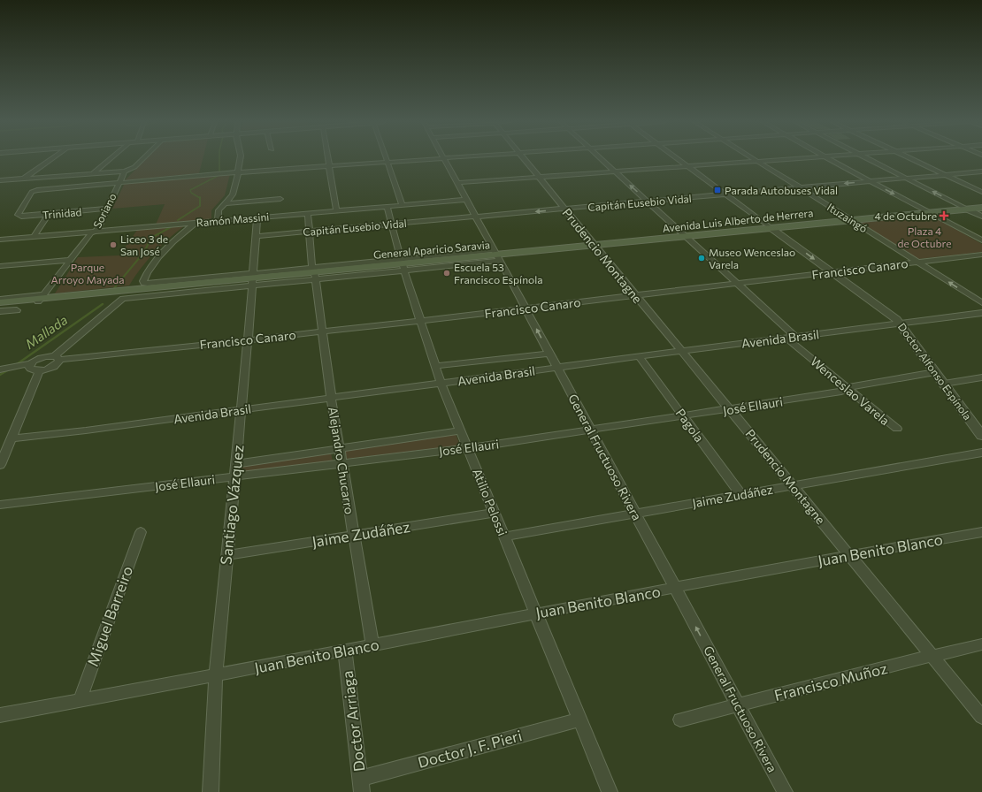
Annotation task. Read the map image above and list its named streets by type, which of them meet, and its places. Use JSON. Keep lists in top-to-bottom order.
{
  "streets": {
    "main road": ["Avenida Luis Alberto de Herrera", "General Aparicio Saravia"],
    "street": [
      "Capitán Eusebio Vidal",
      "Soriano",
      "Trinidad",
      "Ituzaingó",
      "Ramón Massini",
      "Prudencio Montagne",
      "Francisco Canaro",
      "Avenida Brasil",
      "Doctor Alfonso Espínola",
      "Wenceslao Varela",
      "José Ellauri",
      "Pagola",
      "General Fructuoso Rivera",
      "Alejandro Chucarro",
      "Jaime Zudáñez",
      "Atilio Pelossi",
      "Santiago Vázquez",
      "Juan Benito Blanco",
      "Miguel Barreiro",
      "Francisco Muñoz",
      "Doctor Arriaga",
      "Doctor J. F. Pieri"
    ]
  },
  "crossings": [
    ["Capitán Eusebio Vidal", "Ituzaingó"],
    ["Capitán Eusebio Vidal", "Prudencio Montagne"],
    ["Capitán Eusebio Vidal", "Doctor Alfonso Espínola"],
    ["Capitán Eusebio Vidal", "Wenceslao Varela"],
    ["Capitán Eusebio Vidal", "General Fructuoso Rivera"],
    ["Capitán Eusebio Vidal", "Alejandro Chucarro"],
    ["Capitán Eusebio Vidal", "Atilio Pelossi"],
    ["Capitán Eusebio Vidal", "Santiago Vázquez"],
    ["Soriano", "Trinidad"],
    ["Soriano", "Ramón Massini"],
    ["Soriano", "General Aparicio Saravia"],
    ["Ituzaingó", "Avenida Luis Alberto de Herrera"],
    ["Ituzaingó", "Francisco Canaro"],
    ["Ramón Massini", "General Aparicio Saravia"],
    ["Ramón Massini", "General Fructuoso Rivera"],
    ["Ramón Massini", "Alejandro Chucarro"],
    ["Ramón Massini", "Atilio Pelossi"],
    ["Ramón Massini", "Santiago Vázquez"],
    ["Avenida Luis Alberto de Herrera", "General Aparicio Saravia"],
    ["Avenida Luis Alberto de Herrera", "Prudencio Montagne"],
    ["Avenida Luis Alberto de Herrera", "Doctor Alfonso Espínola"],
    ["Avenida Luis Alberto de Herrera", "Wenceslao Varela"],
    ["Avenida Luis Alberto de Herrera", "General Fructuoso Rivera"],
    ["General Aparicio Saravia", "General Fructuoso Rivera"],
    ["General Aparicio Saravia", "Alejandro Chucarro"],
    ["General Aparicio Saravia", "Atilio Pelossi"],
    ["General Aparicio Saravia", "Santiago Vázquez"],
    ["Prudencio Montagne", "Francisco Canaro"],
    ["Prudencio Montagne", "Avenida Brasil"],
    ["Prudencio Montagne", "José Ellauri"],
    ["Prudencio Montagne", "Jaime Zudáñez"],
    ["Prudencio Montagne", "Juan Benito Blanco"],
    ["Prudencio Montagne", "Francisco Muñoz"],
    ["Francisco Canaro", "Doctor Alfonso Espínola"],
    ["Francisco Canaro", "Wenceslao Varela"],
    ["Francisco Canaro", "General Fructuoso Rivera"],
    ["Francisco Canaro", "Alejandro Chucarro"],
    ["Francisco Canaro", "Atilio Pelossi"],
    ["Francisco Canaro", "Santiago Vázquez"],
    ["Avenida Brasil", "Doctor Alfonso Espínola"],
    ["Avenida Brasil", "Wenceslao Varela"],
    ["Avenida Brasil", "Pagola"],
    ["Avenida Brasil", "General Fructuoso Rivera"],
    ["Avenida Brasil", "Alejandro Chucarro"],
    ["Avenida Brasil", "Atilio Pelossi"],
    ["Avenida Brasil", "Santiago Vázquez"],
    ["Doctor Alfonso Espínola", "José Ellauri"],
    ["Wenceslao Varela", "José Ellauri"],
    ["José Ellauri", "Pagola"],
    ["José Ellauri", "General Fructuoso Rivera"],
    ["José Ellauri", "Alejandro Chucarro"],
    ["José Ellauri", "Atilio Pelossi"],
    ["José Ellauri", "Santiago Vázquez"],
    ["Pagola", "Jaime Zudáñez"],
    ["General Fructuoso Rivera", "Jaime Zudáñez"],
    ["General Fructuoso Rivera", "Juan Benito Blanco"],
    ["General Fructuoso Rivera", "Francisco Muñoz"],
    ["Alejandro Chucarro", "Jaime Zudáñez"],
    ["Alejandro Chucarro", "Juan Benito Blanco"],
    ["Jaime Zudáñez", "Atilio Pelossi"],
    ["Jaime Zudáñez", "Santiago Vázquez"],
    ["Atilio Pelossi", "Juan Benito Blanco"],
    ["Atilio Pelossi", "Doctor J. F. Pieri"],
    ["Santiago Vázquez", "Juan Benito Blanco"],
    ["Juan Benito Blanco", "Doctor Arriaga"],
    ["Doctor Arriaga", "Doctor J. F. Pieri"]
  ],
  "water": ["Mallada"],
  "parks": ["Plaza 4 de Octubre", "Parque Arroyo Mayada"],
  "places": {
    "transit": ["Parada Autobuses Vidal"],
    "health": ["4 de Octubre"],
    "other": ["Liceo 3 de San José", "Museo Wenceslao Varela", "Escuela 53 Francisco Espínola"]
  }
}
